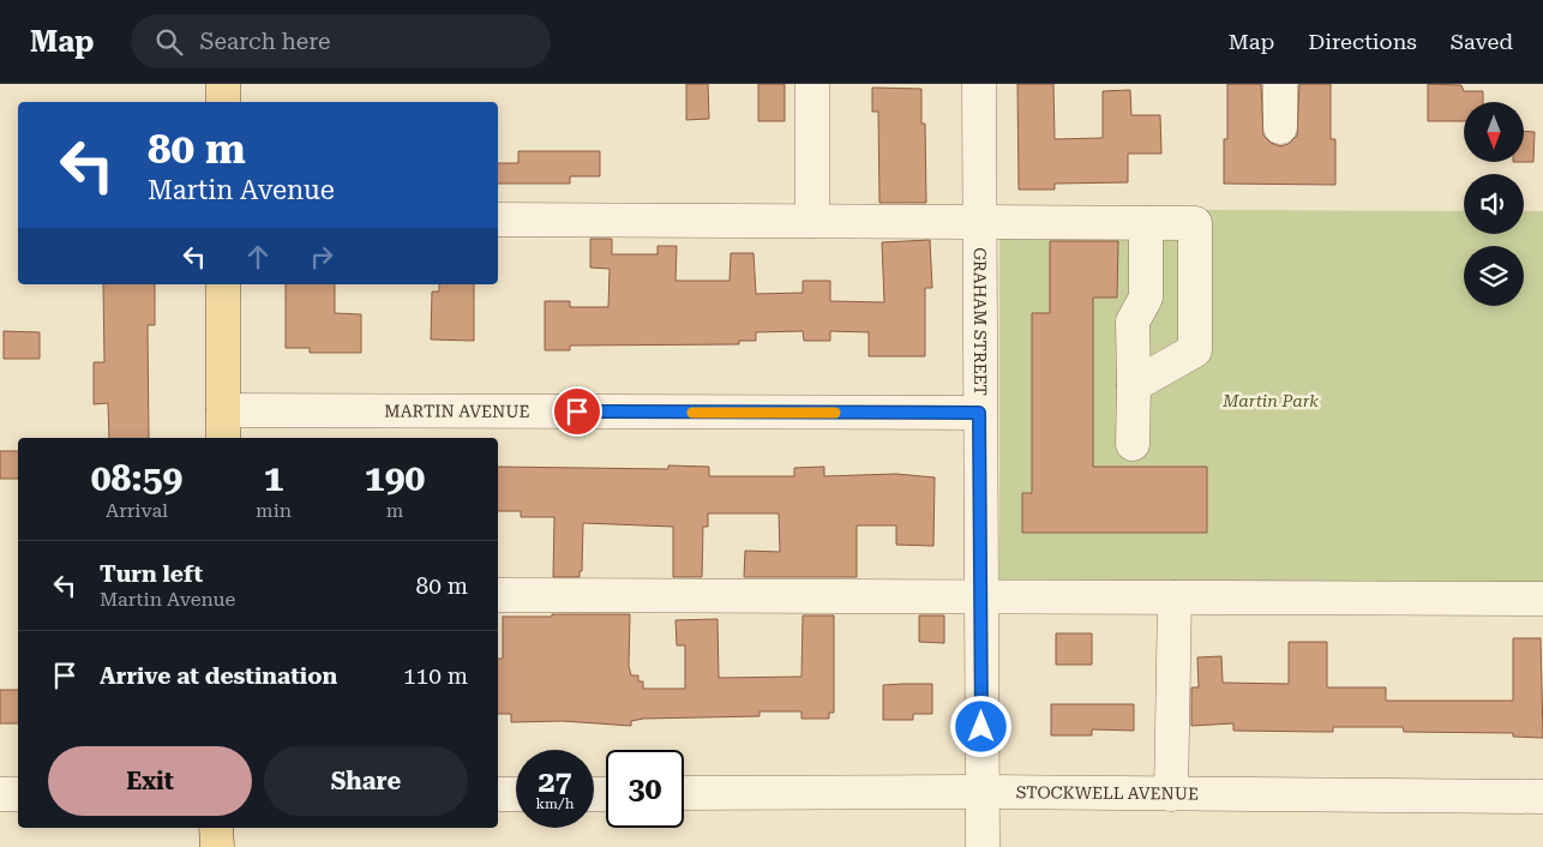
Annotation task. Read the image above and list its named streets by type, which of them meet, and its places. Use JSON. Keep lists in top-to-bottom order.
{
  "streets": {
    "street": ["GRAHAM STREET", "MARTIN AVENUE", "STOCKWELL AVENUE"]
  },
  "crossings": [
    ["GRAHAM STREET", "MARTIN AVENUE"],
    ["GRAHAM STREET", "STOCKWELL AVENUE"]
  ],
  "parks": ["Martin Park"],
  "north": "bottom",
  "page": {
    "header": "Map",
    "search": "Search here",
    "nav": ["Map", "Directions", "Saved"],
    "turn": ["80 m", "Martin Avenue"],
    "eta": [
      "08:59",
      "Arrival",
      "1",
      "min",
      "190",
      "m"
    ],
    "list": [
      {
        "name": "Turn left",
        "note": "Martin Avenue",
        "value": "80 m"
      },
      {
        "name": "Arrive at destination",
        "value": "110 m"
      }
    ],
    "buttons": ["Exit", "Share"],
    "speed": "27 km/h",
    "limit": "30"
  }
}
